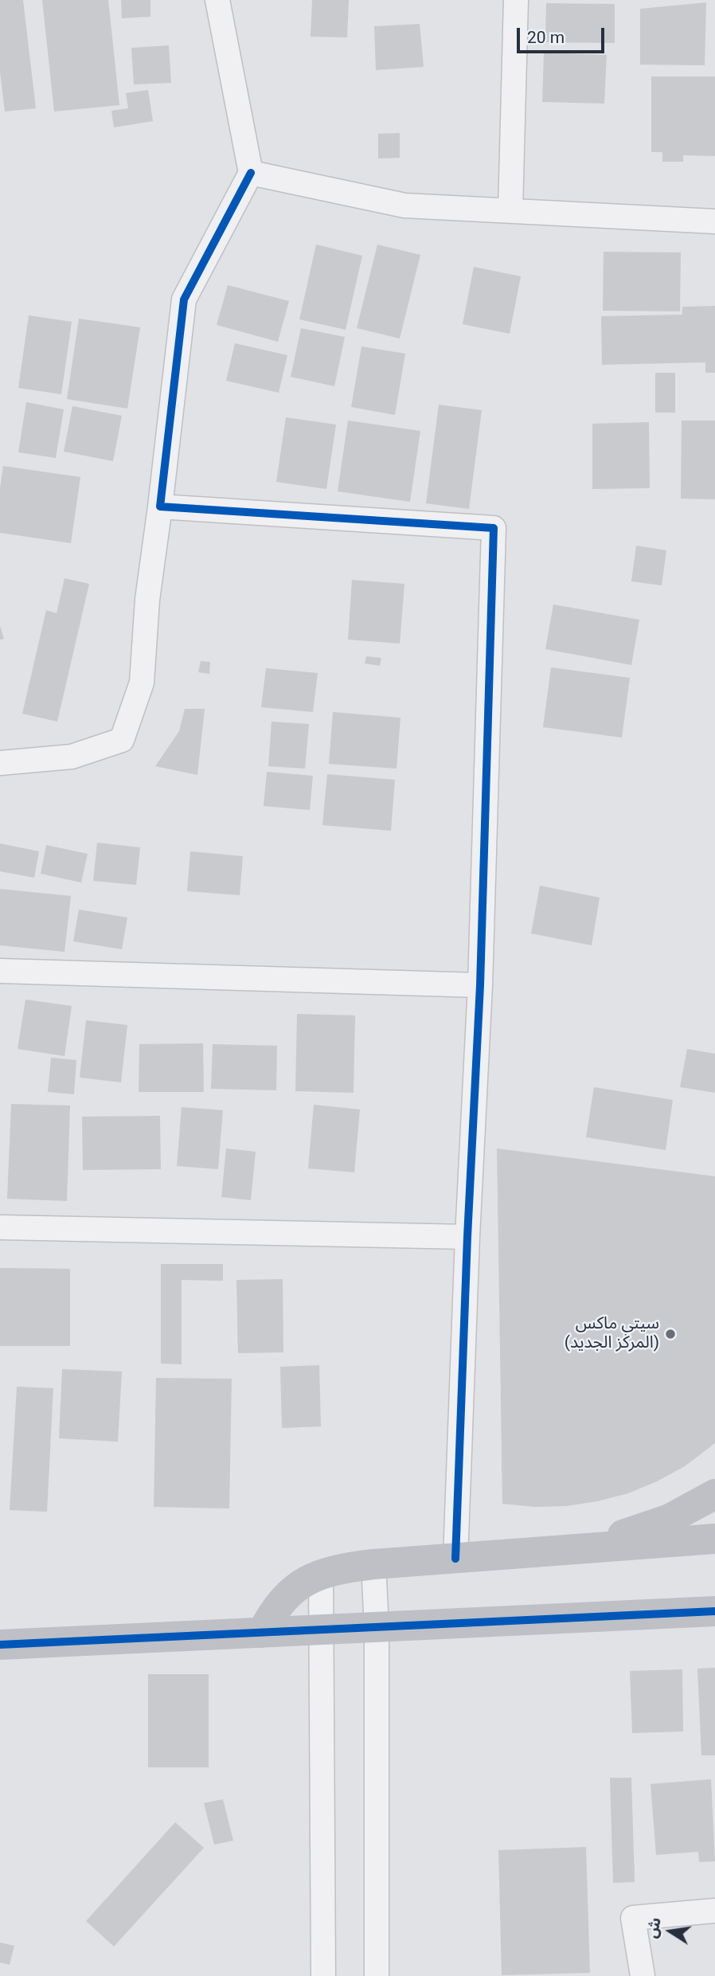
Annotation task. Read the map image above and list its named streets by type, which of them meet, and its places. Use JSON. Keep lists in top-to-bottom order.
{
  "places": ["سيتي ماكس (المركز الجديد)"],
  "scale_bar": "20 m",
  "north": "left"
}
